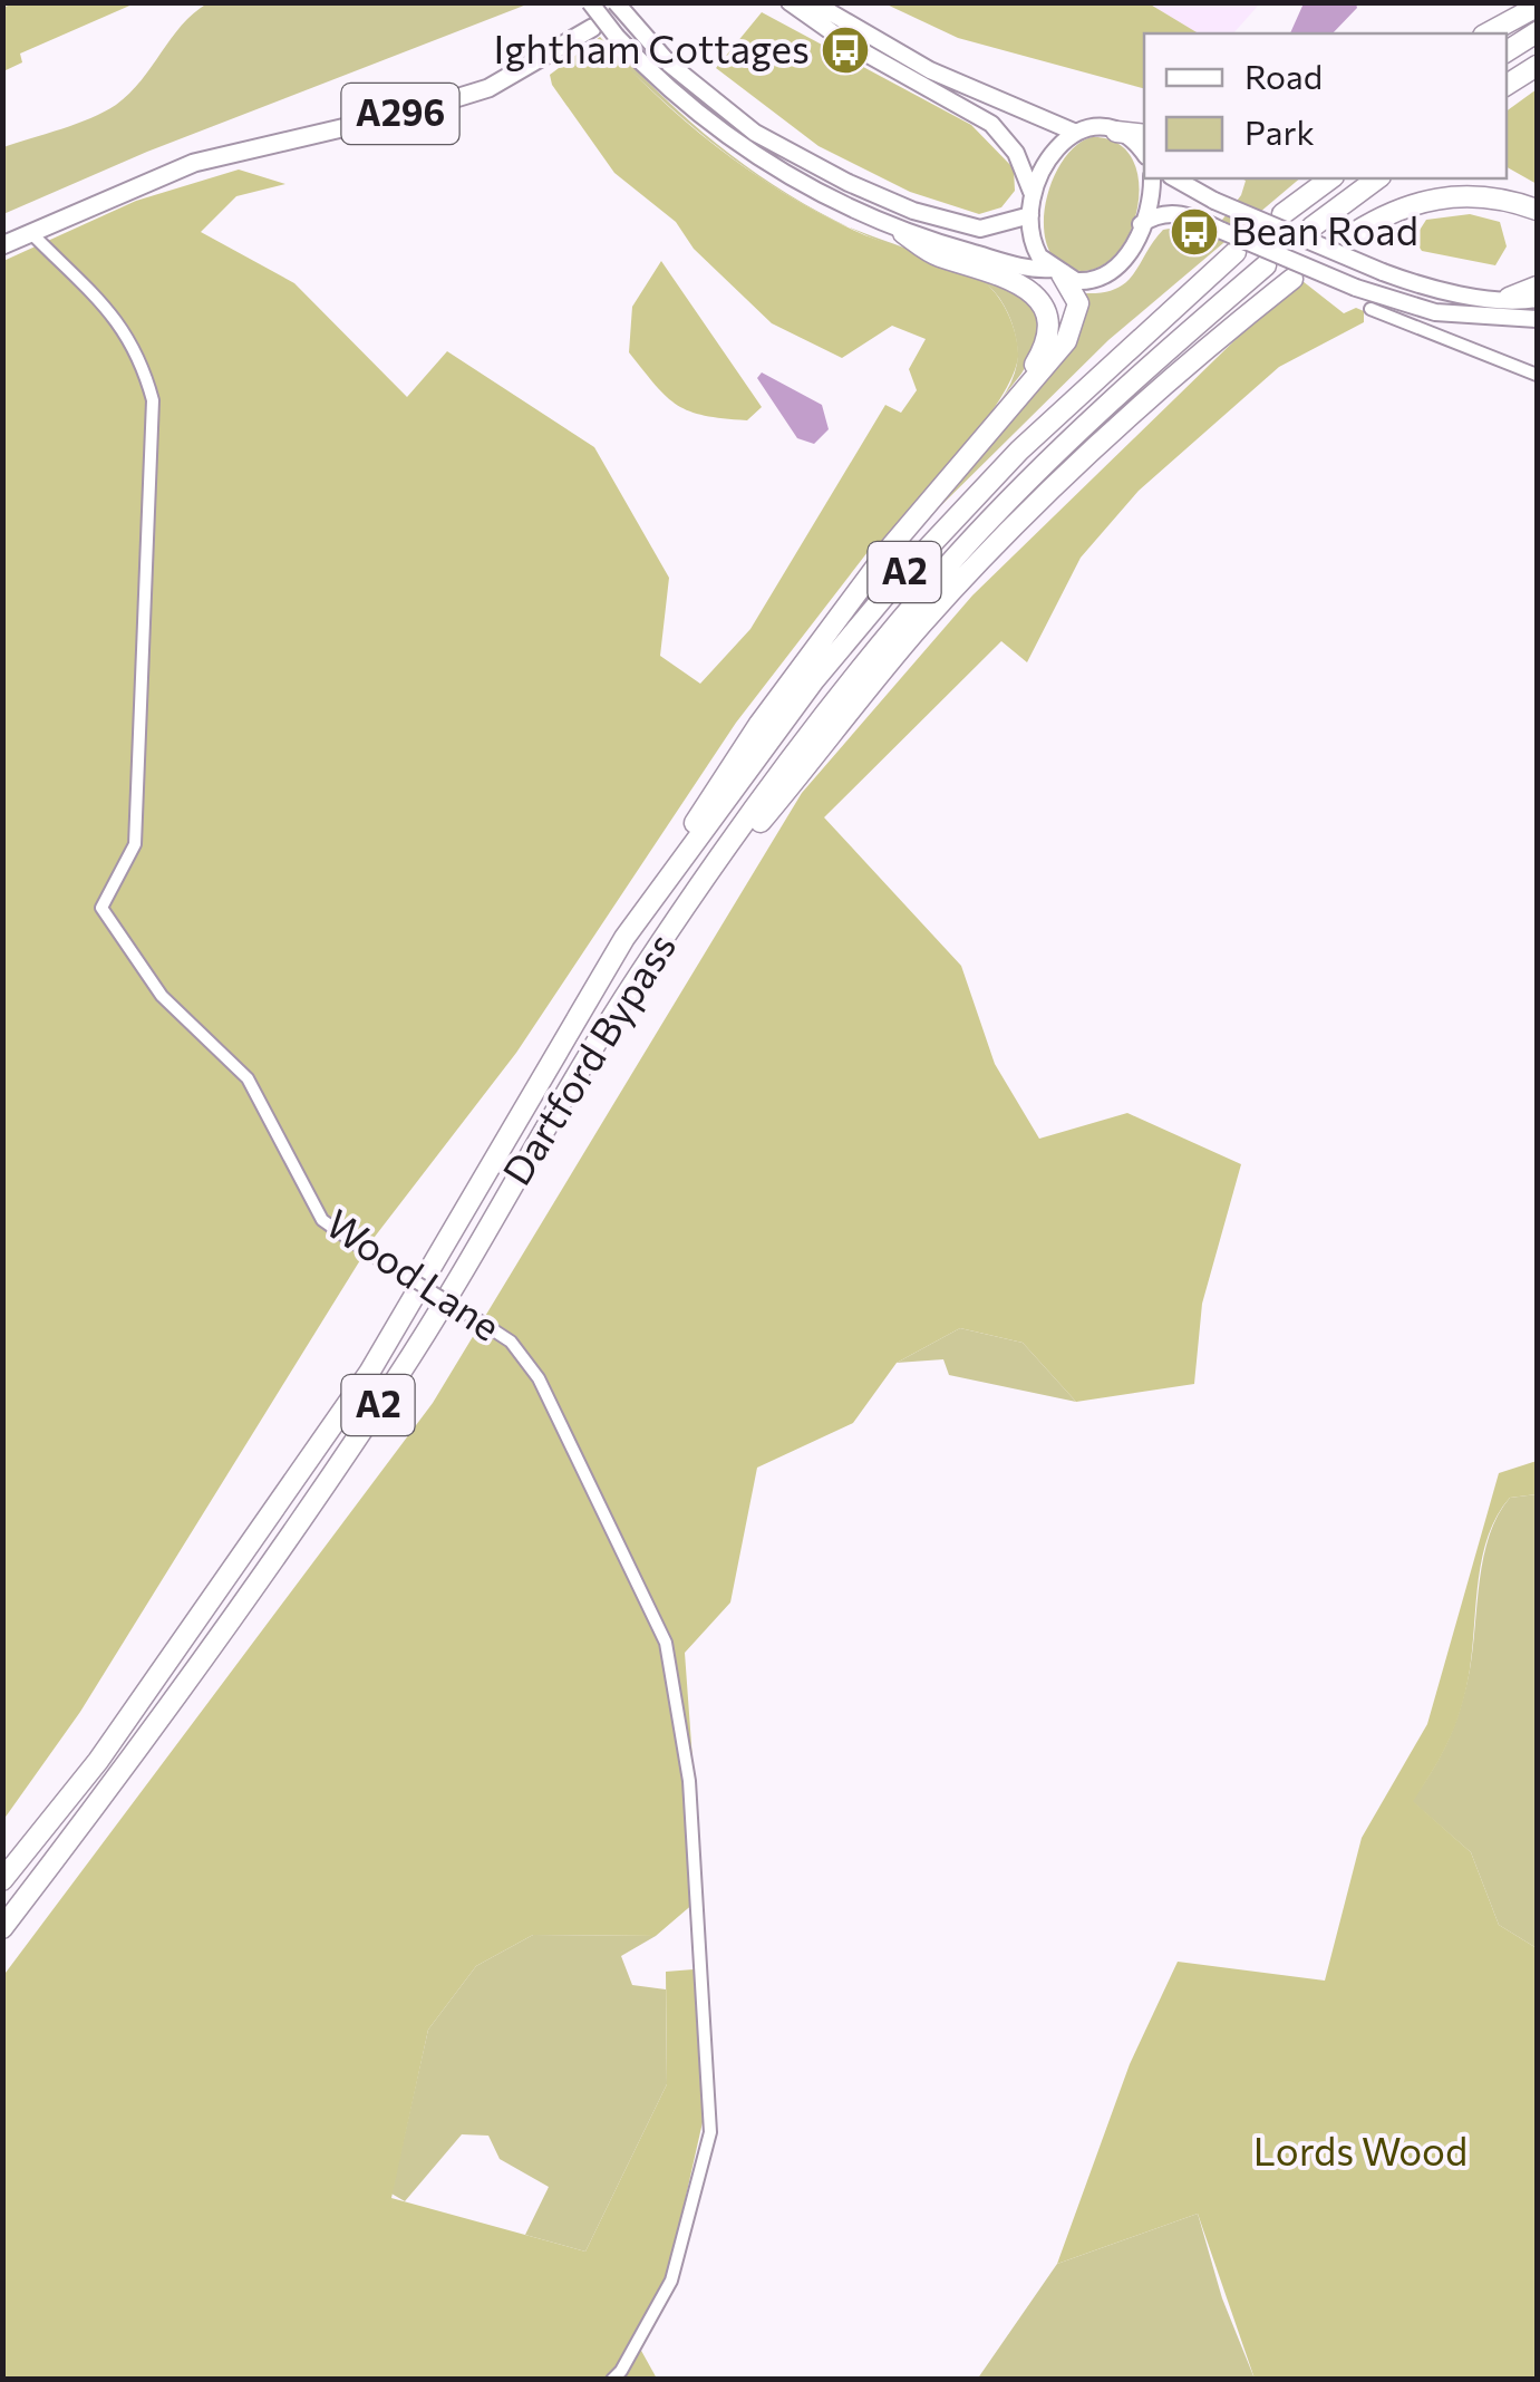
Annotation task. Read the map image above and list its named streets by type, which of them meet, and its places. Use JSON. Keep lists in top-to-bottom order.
{
  "streets": {
    "highway": ["A2", "Dartford Bypass"],
    "main road": ["A296"],
    "street": ["Wood Lane"]
  },
  "crossings": [
    ["A296", "Wood Lane"],
    ["A2", "Dartford Bypass"]
  ],
  "parks": ["Lords Wood"],
  "places": {
    "bus stop": ["Ightham Cottages", "Bean Road"]
  },
  "legend": ["Road", "Park"]
}
